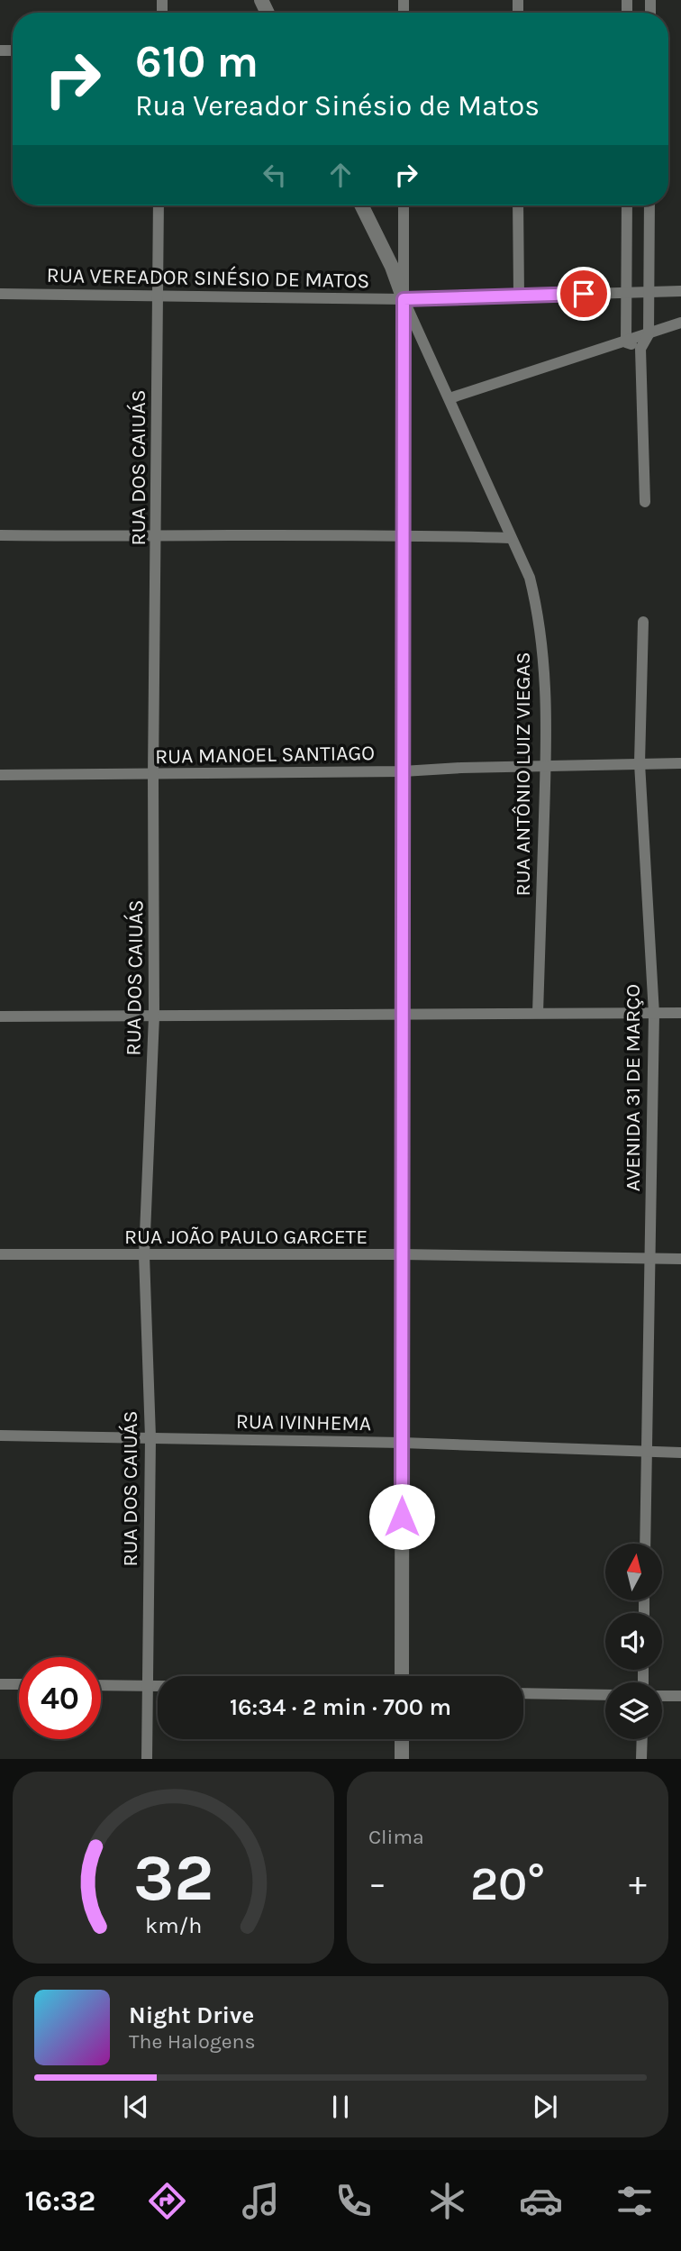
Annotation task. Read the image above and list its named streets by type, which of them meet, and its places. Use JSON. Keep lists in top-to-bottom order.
{
  "streets": {
    "street": [
      "RUA VEREADOR SINÉSIO DE MATOS",
      "RUA DOS CAIUÁS",
      "RUA MANOEL SANTIAGO",
      "RUA ANTÔNIO LUIZ VIEGAS",
      "AVENIDA 31 DE MARÇO",
      "RUA JOÃO PAULO GARCETE",
      "RUA IVINHEMA"
    ]
  },
  "crossings": [
    ["RUA VEREADOR SINÉSIO DE MATOS", "RUA DOS CAIUÁS"],
    ["RUA VEREADOR SINÉSIO DE MATOS", "RUA ANTÔNIO LUIZ VIEGAS"],
    ["RUA DOS CAIUÁS", "RUA MANOEL SANTIAGO"],
    ["RUA DOS CAIUÁS", "RUA JOÃO PAULO GARCETE"],
    ["RUA DOS CAIUÁS", "RUA IVINHEMA"],
    ["RUA MANOEL SANTIAGO", "RUA ANTÔNIO LUIZ VIEGAS"],
    ["RUA MANOEL SANTIAGO", "AVENIDA 31 DE MARÇO"],
    ["AVENIDA 31 DE MARÇO", "RUA JOÃO PAULO GARCETE"],
    ["AVENIDA 31 DE MARÇO", "RUA IVINHEMA"]
  ],
  "north": "top",
  "page": {
    "turn": ["610 m", "Rua Vereador Sinésio de Matos"],
    "limit": "40",
    "trip": "16:34 · 2 min · 700 m",
    "tile": "Clima",
    "heat": ["−", "20°", "+"],
    "song": ["Night Drive", "The Halogens"],
    "tabs": "16:32",
    "gauge": ["32", "km/h"]
  }
}
